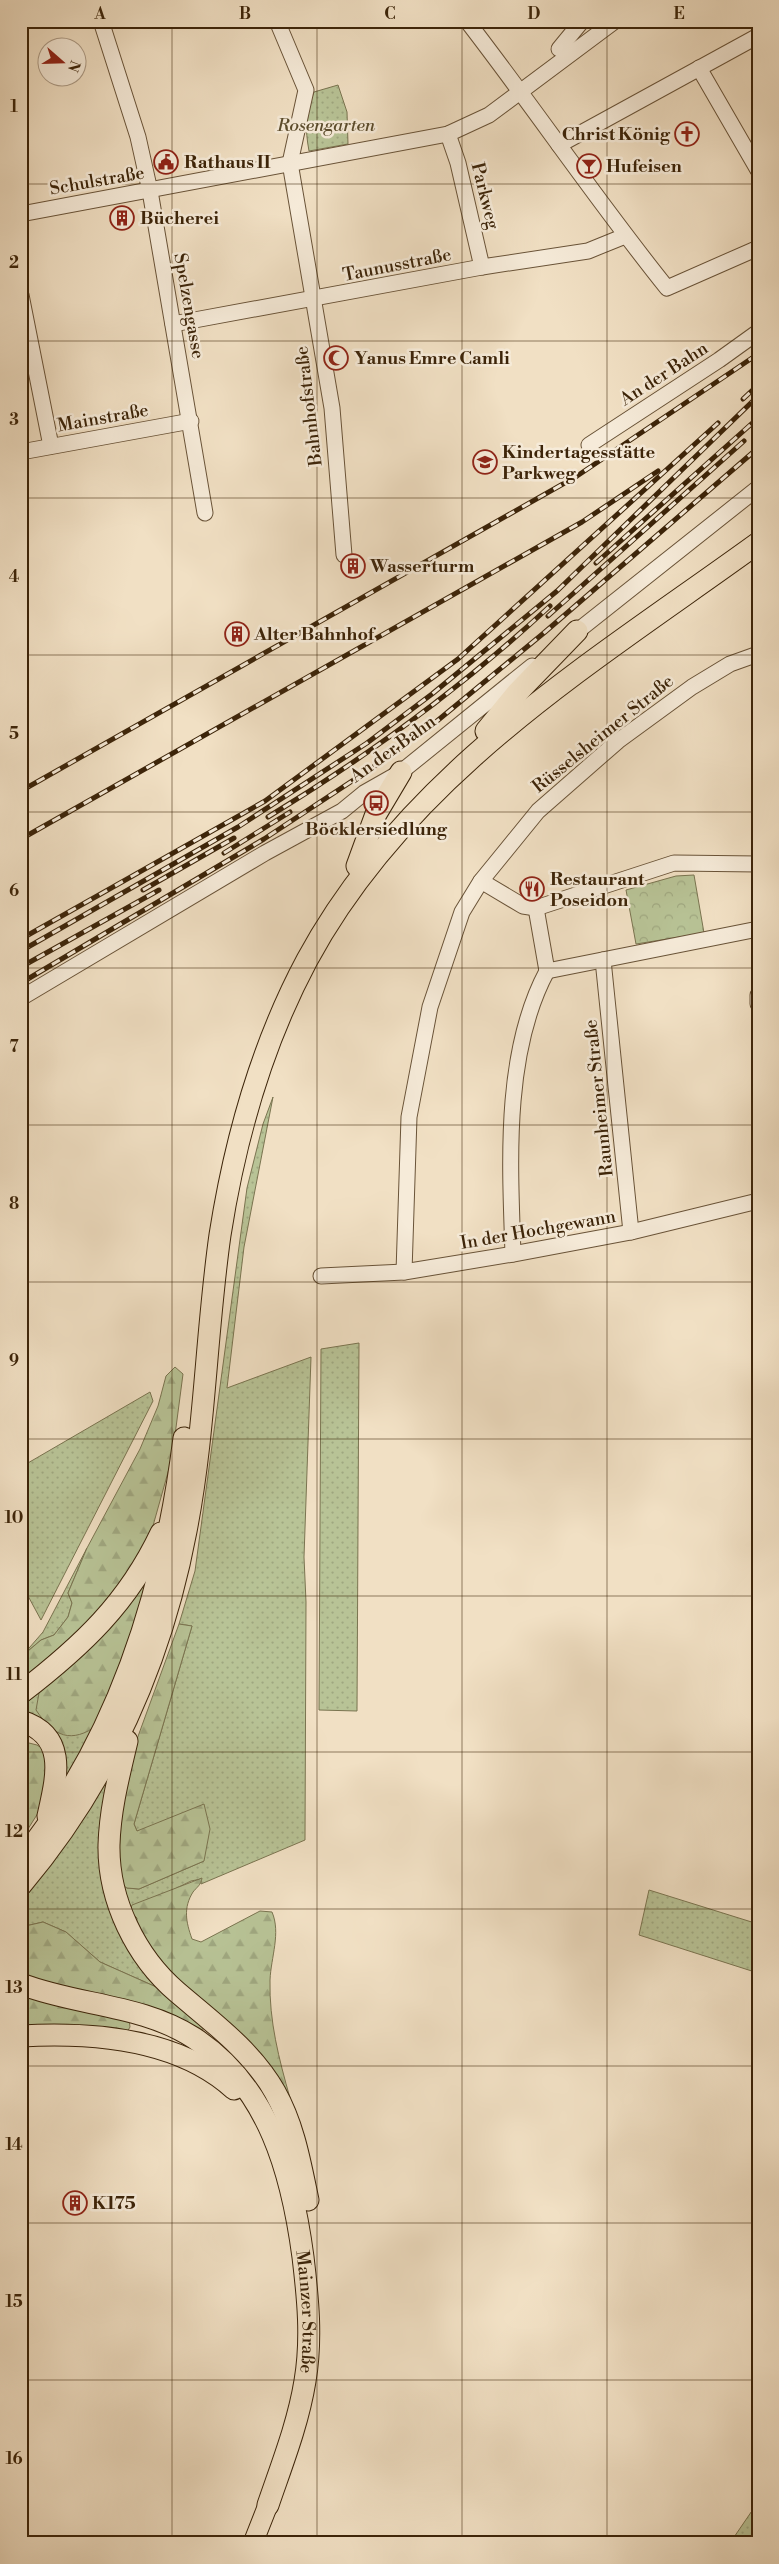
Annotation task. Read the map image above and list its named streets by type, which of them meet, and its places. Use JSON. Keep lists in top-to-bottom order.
{
  "streets": {
    "highway": ["Mainzer Straße"],
    "street": [
      "Schulstraße",
      "Parkweg",
      "Taunusstraße",
      "Spelzengasse",
      "An der Bahn",
      "Bahnhofstraße",
      "Mainstraße",
      "Rüsselsheimer Straße",
      "Raunheimer Straße",
      "In der Hochgewann"
    ]
  },
  "crossings": [
    ["Schulstraße", "Parkweg"],
    ["Schulstraße", "Spelzengasse"],
    ["Schulstraße", "Bahnhofstraße"],
    ["Parkweg", "Taunusstraße"],
    ["Taunusstraße", "Spelzengasse"],
    ["Taunusstraße", "Bahnhofstraße"],
    ["Spelzengasse", "Mainstraße"],
    ["Rüsselsheimer Straße", "In der Hochgewann"],
    ["Raunheimer Straße", "In der Hochgewann"]
  ],
  "parks": ["Rosengarten"],
  "places": {
    "church": ["Christ König"],
    "public building": ["Rathaus II"],
    "bar": ["Hufeisen"],
    "building": [
      "Bücherei",
      "Wasserturm",
      "Alter Bahnhof",
      "K175"
    ],
    "mosque": ["Yanus Emre Camli"],
    "school or university": ["Kindertagesstätte Parkweg"],
    "bus stop": ["Böcklersiedlung"],
    "restaurant": ["Restaurant Poseidon"]
  },
  "north": "right",
  "grid": {
    "columns": [
      "A",
      "B",
      "C",
      "D",
      "E"
    ],
    "rows": [
      "1",
      "2",
      "3",
      "4",
      "5",
      "6",
      "7",
      "8",
      "9",
      "10",
      "11",
      "12",
      "13",
      "14",
      "15",
      "16"
    ]
  }
}
